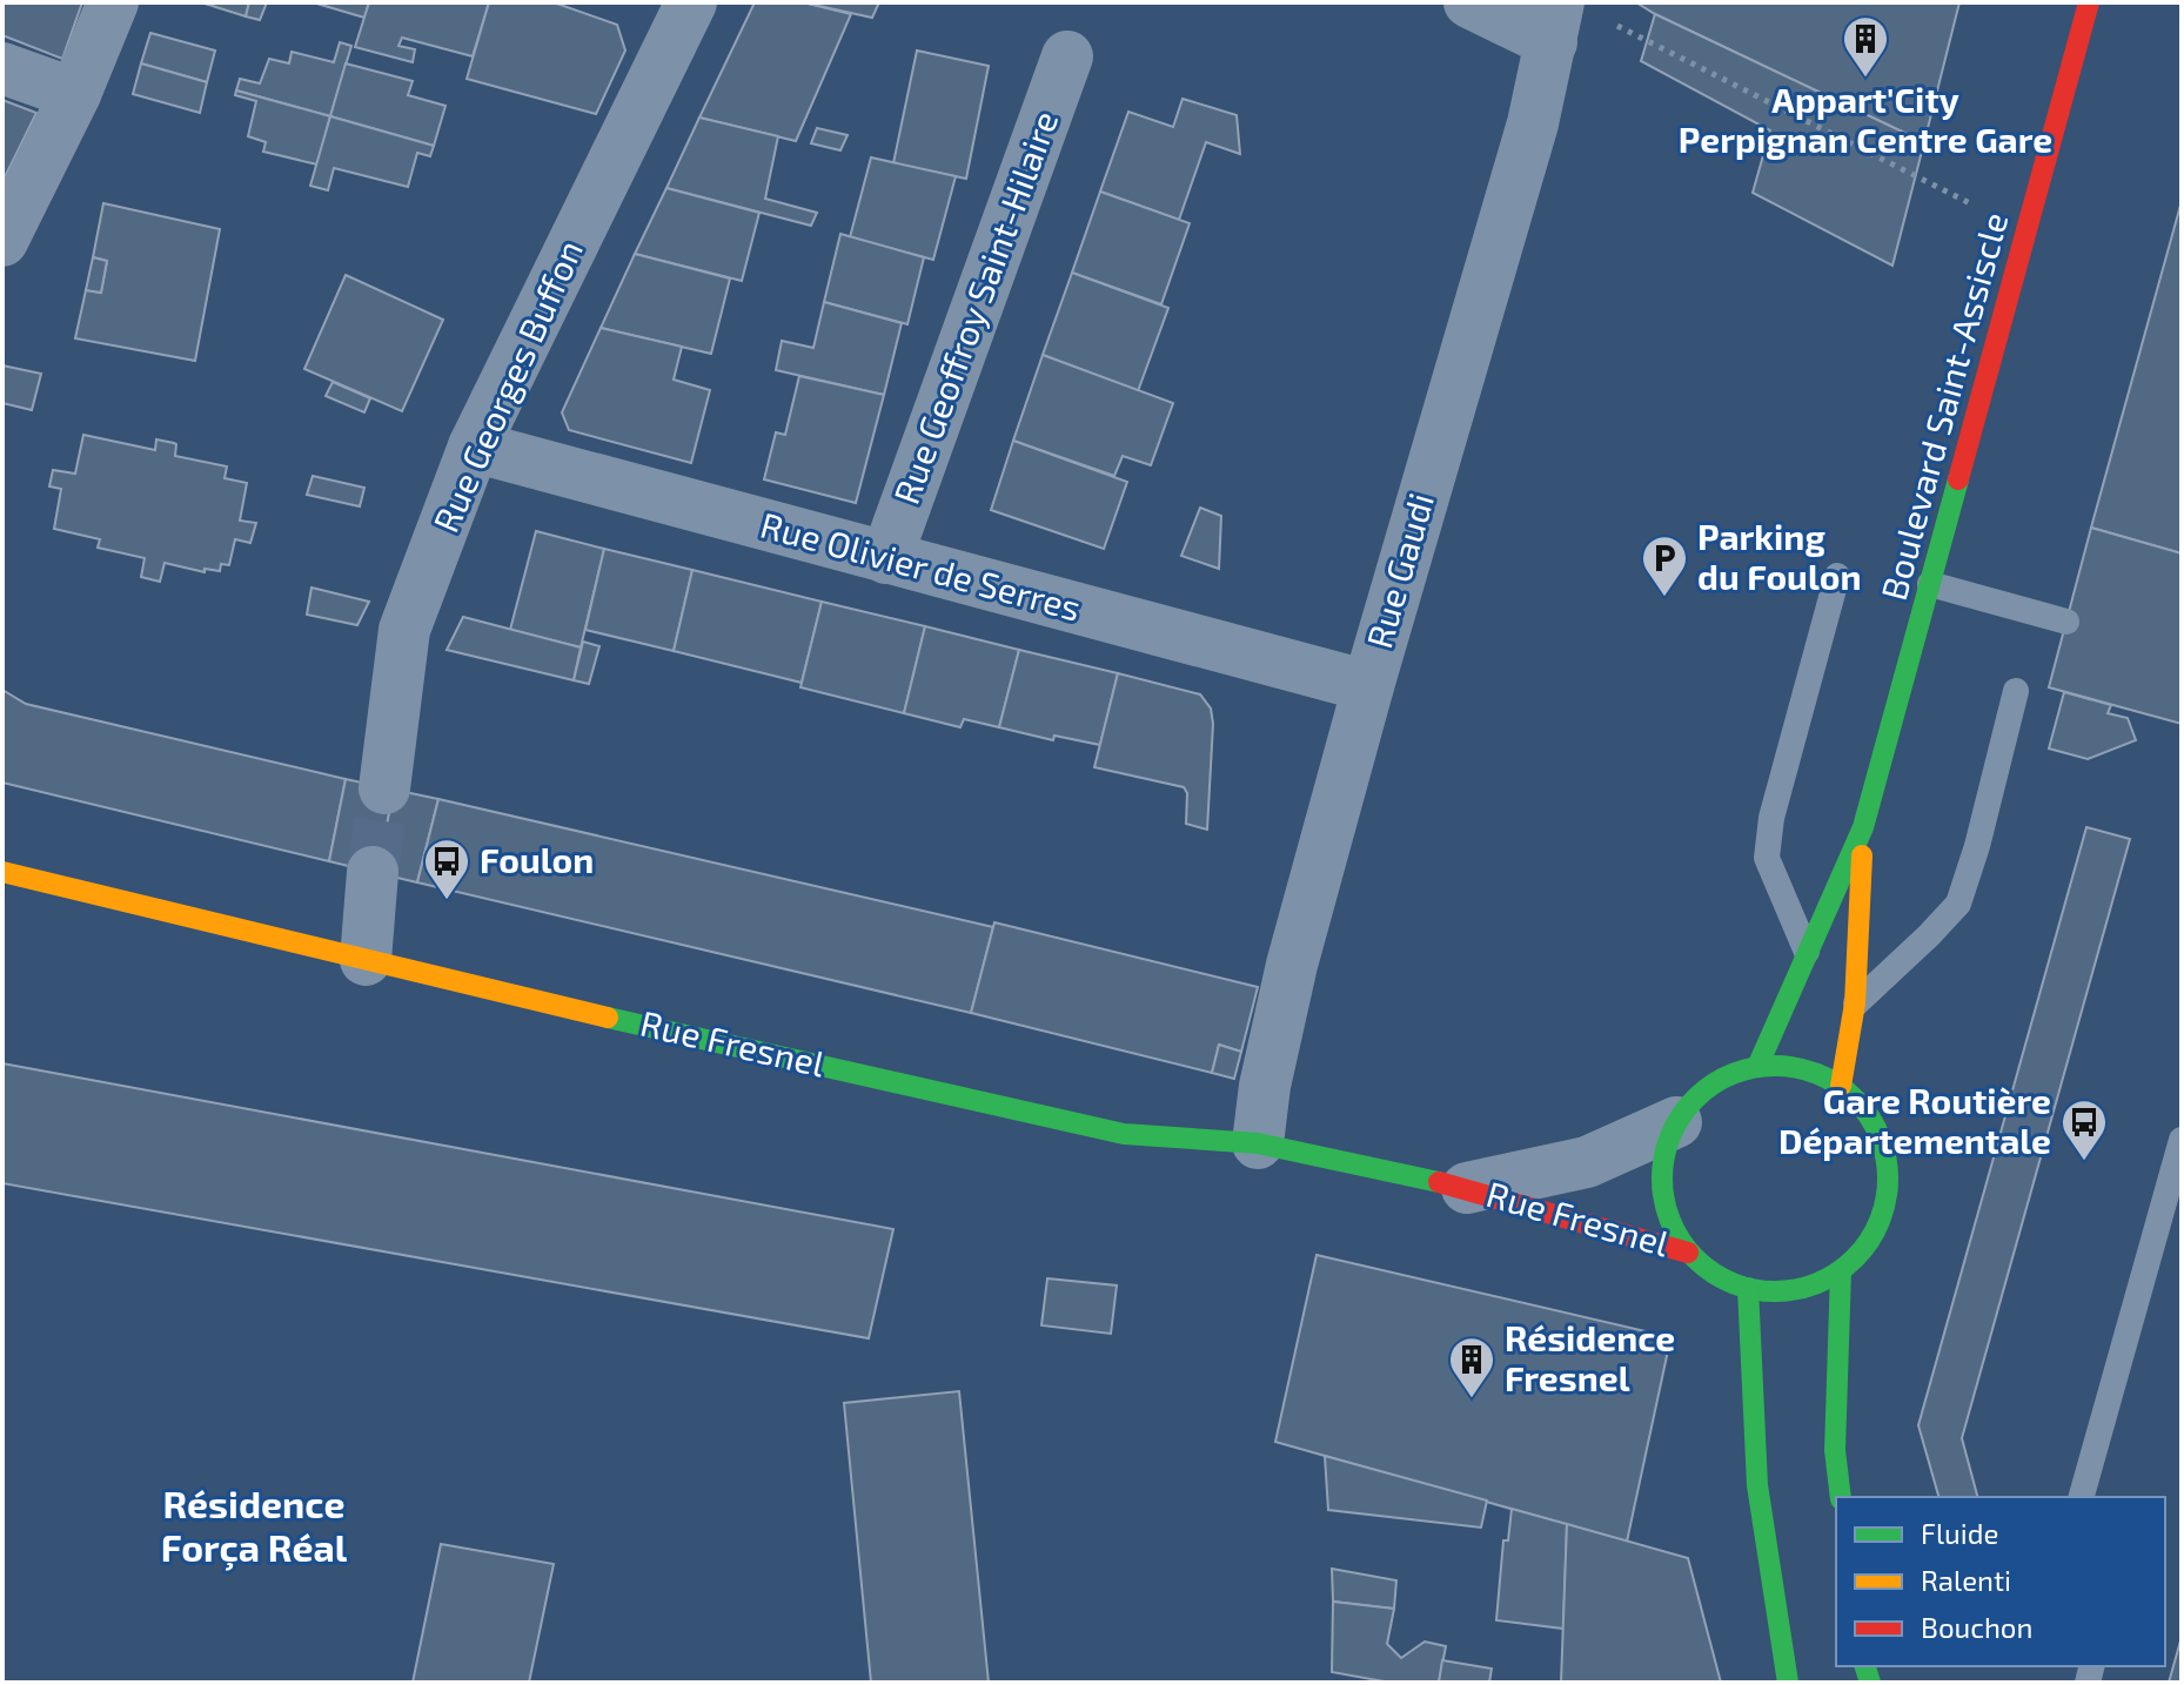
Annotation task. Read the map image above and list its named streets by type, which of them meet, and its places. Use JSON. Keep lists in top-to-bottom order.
{
  "streets": {
    "street": [
      "Rue Geoffroy Saint-Hilaire",
      "Rue Georges Buffon",
      "Boulevard Saint-Assiscle",
      "Rue Olivier de Serres",
      "Rue Gaudi",
      "Rue Fresnel"
    ]
  },
  "crossings": [
    ["Rue Geoffroy Saint-Hilaire", "Rue Olivier de Serres"],
    ["Rue Georges Buffon", "Rue Olivier de Serres"],
    ["Boulevard Saint-Assiscle", "Rue Fresnel"],
    ["Rue Olivier de Serres", "Rue Gaudi"],
    ["Rue Gaudi", "Rue Fresnel"]
  ],
  "districts": ["Résidence Força Réal"],
  "places": {
    "building": ["Appart'City Perpignan Centre Gare", "Résidence Fresnel"],
    "parking": ["Parking du Foulon"],
    "bus stop": ["Foulon", "Gare Routière Départementale"]
  },
  "legend": ["Fluide", "Ralenti", "Bouchon"]
}
